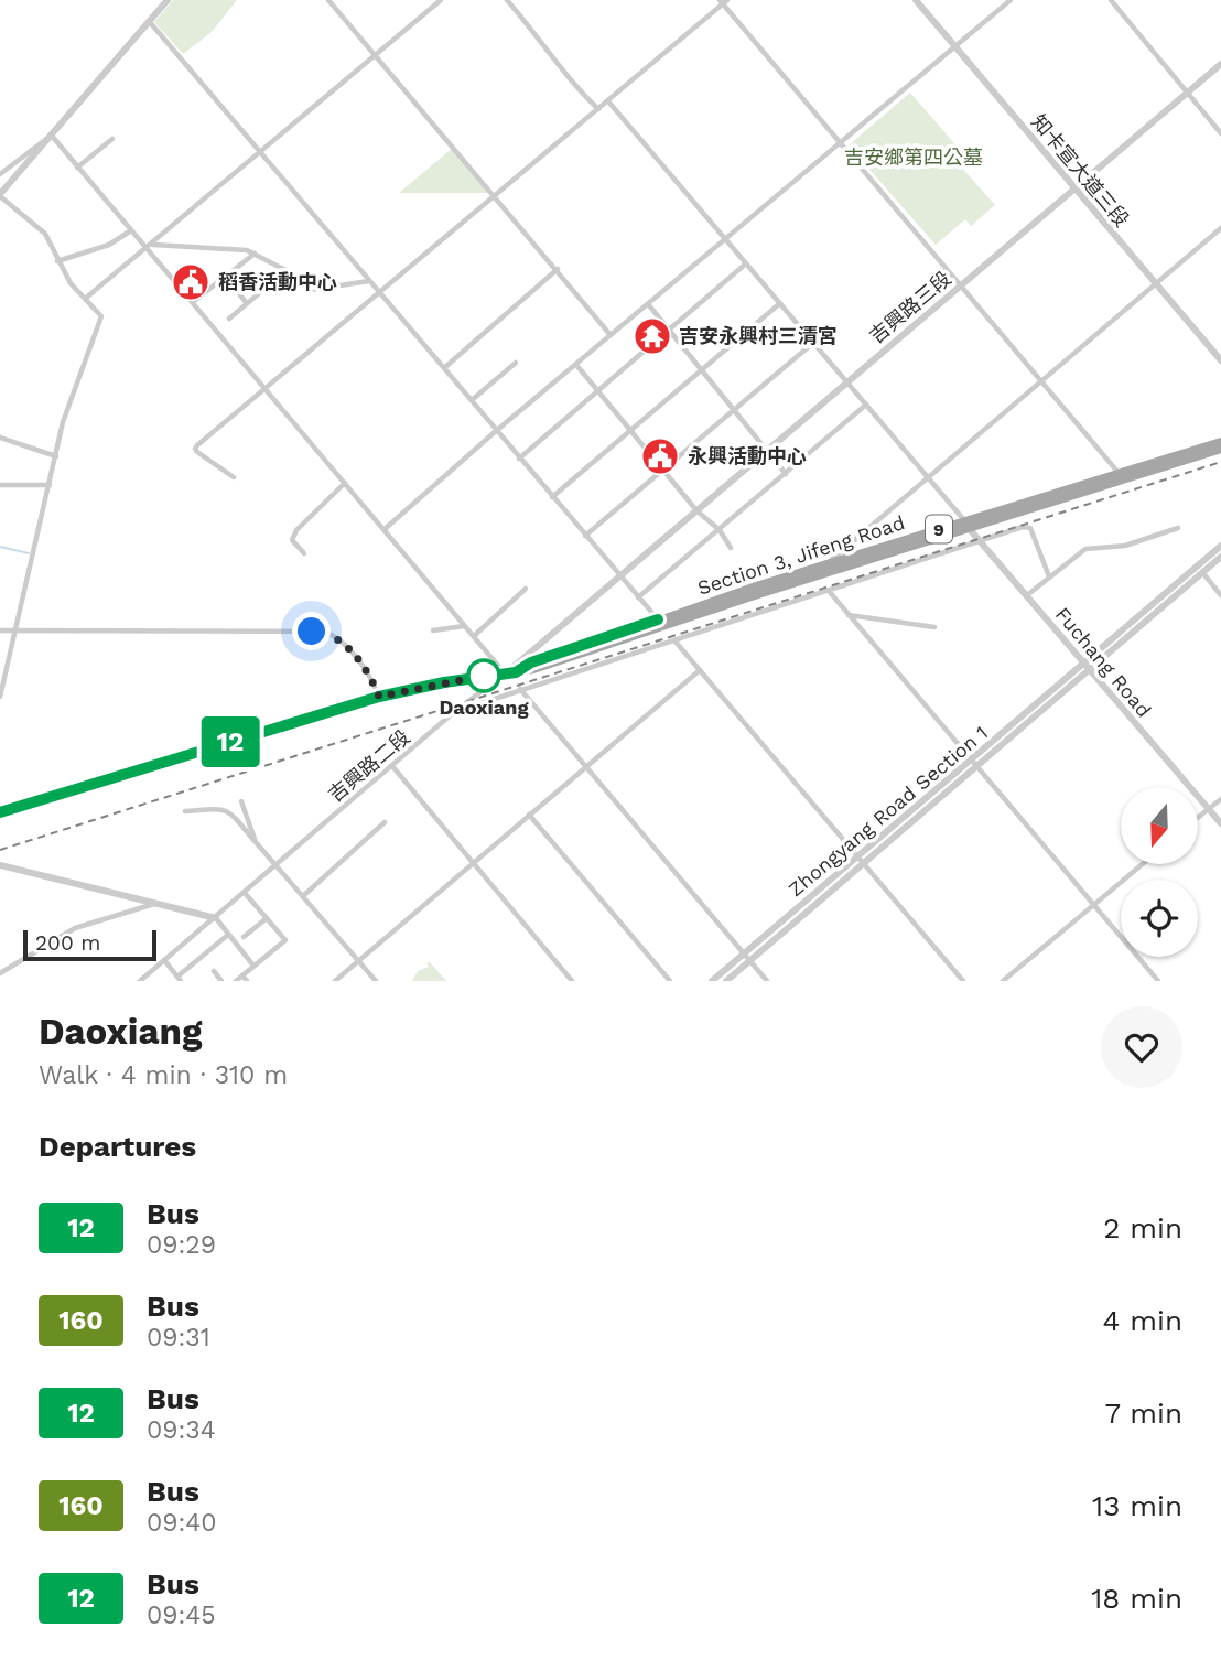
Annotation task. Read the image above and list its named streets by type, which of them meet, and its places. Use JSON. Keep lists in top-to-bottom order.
{
  "streets": {
    "main road": ["9", "Section 3, Jifeng Road"],
    "street": [
      "知卡宣大道三段",
      "吉興路三段",
      "Fuchang Road",
      "吉興路二段",
      "Zhongyang Road Section 1"
    ]
  },
  "crossings": [
    ["知卡宣大道三段", "吉興路三段"],
    ["吉興路三段", "吉興路二段"],
    ["9", "Section 3, Jifeng Road"],
    ["9", "吉興路二段"],
    ["Section 3, Jifeng Road", "Fuchang Road"],
    ["Fuchang Road", "Zhongyang Road Section 1"]
  ],
  "parks": ["吉安鄉第四公墓"],
  "places": {
    "public building": ["稻香活動中心", "永興活動中心"],
    "temple": ["吉安永興村三清宮"],
    "other": ["Daoxiang"]
  },
  "lines": ["bus line 12"],
  "scale_bar": "200 m",
  "north": "bottom",
  "page": {
    "on_map": "12",
    "scale": "200 m",
    "heading": [
      ["Daoxiang", "Walk · 4 min · 310 m"],
      "Departures"
    ],
    "list": [
      {
        "mark": "12",
        "name": "Bus",
        "note": "09:29",
        "value": "2 min"
      },
      {
        "mark": "160",
        "name": "Bus",
        "note": "09:31",
        "value": "4 min"
      },
      {
        "mark": "12",
        "name": "Bus",
        "note": "09:34",
        "value": "7 min"
      },
      {
        "mark": "160",
        "name": "Bus",
        "note": "09:40",
        "value": "13 min"
      },
      {
        "mark": "12",
        "name": "Bus",
        "note": "09:45",
        "value": "18 min"
      }
    ]
  }
}
